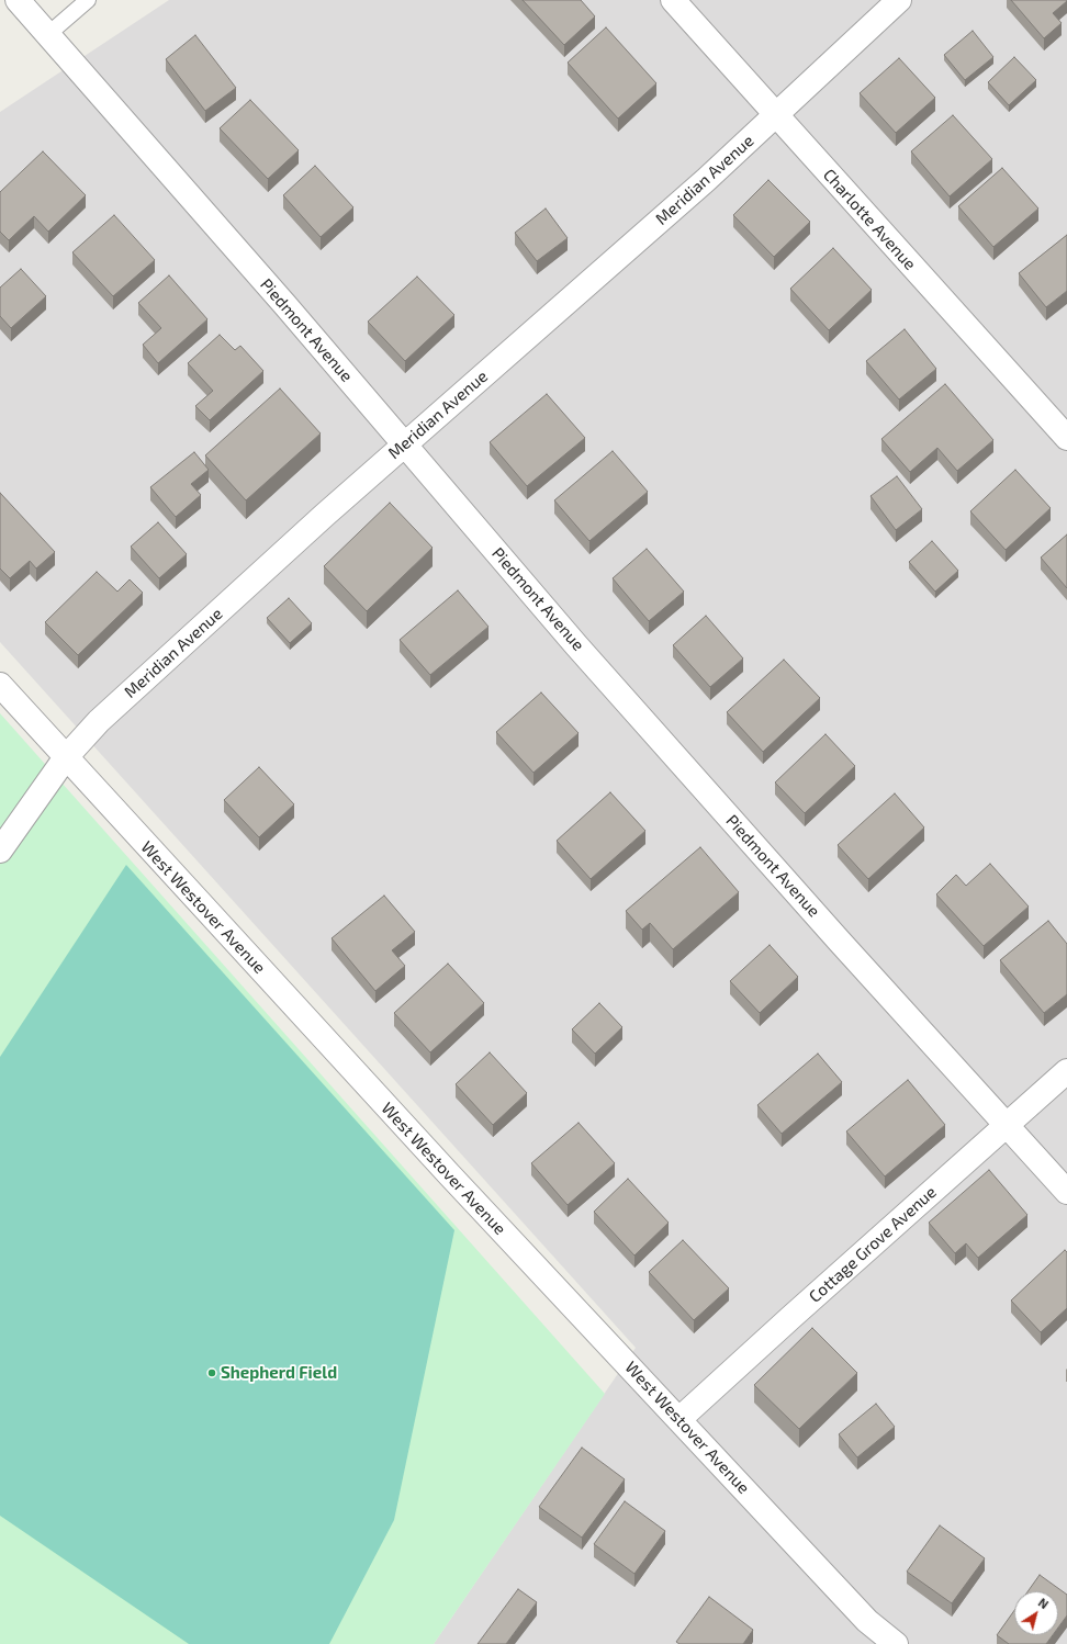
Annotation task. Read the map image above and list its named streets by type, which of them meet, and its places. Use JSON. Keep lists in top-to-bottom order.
{
  "streets": {
    "street": [
      "Meridian Avenue",
      "Charlotte Avenue",
      "Piedmont Avenue",
      "West Westover Avenue",
      "Cottage Grove Avenue"
    ]
  },
  "crossings": [
    ["Meridian Avenue", "Charlotte Avenue"],
    ["Meridian Avenue", "Piedmont Avenue"],
    ["Meridian Avenue", "West Westover Avenue"],
    ["Piedmont Avenue", "Cottage Grove Avenue"],
    ["West Westover Avenue", "Cottage Grove Avenue"]
  ],
  "places": ["Shepherd Field"],
  "north": "top right"
}
